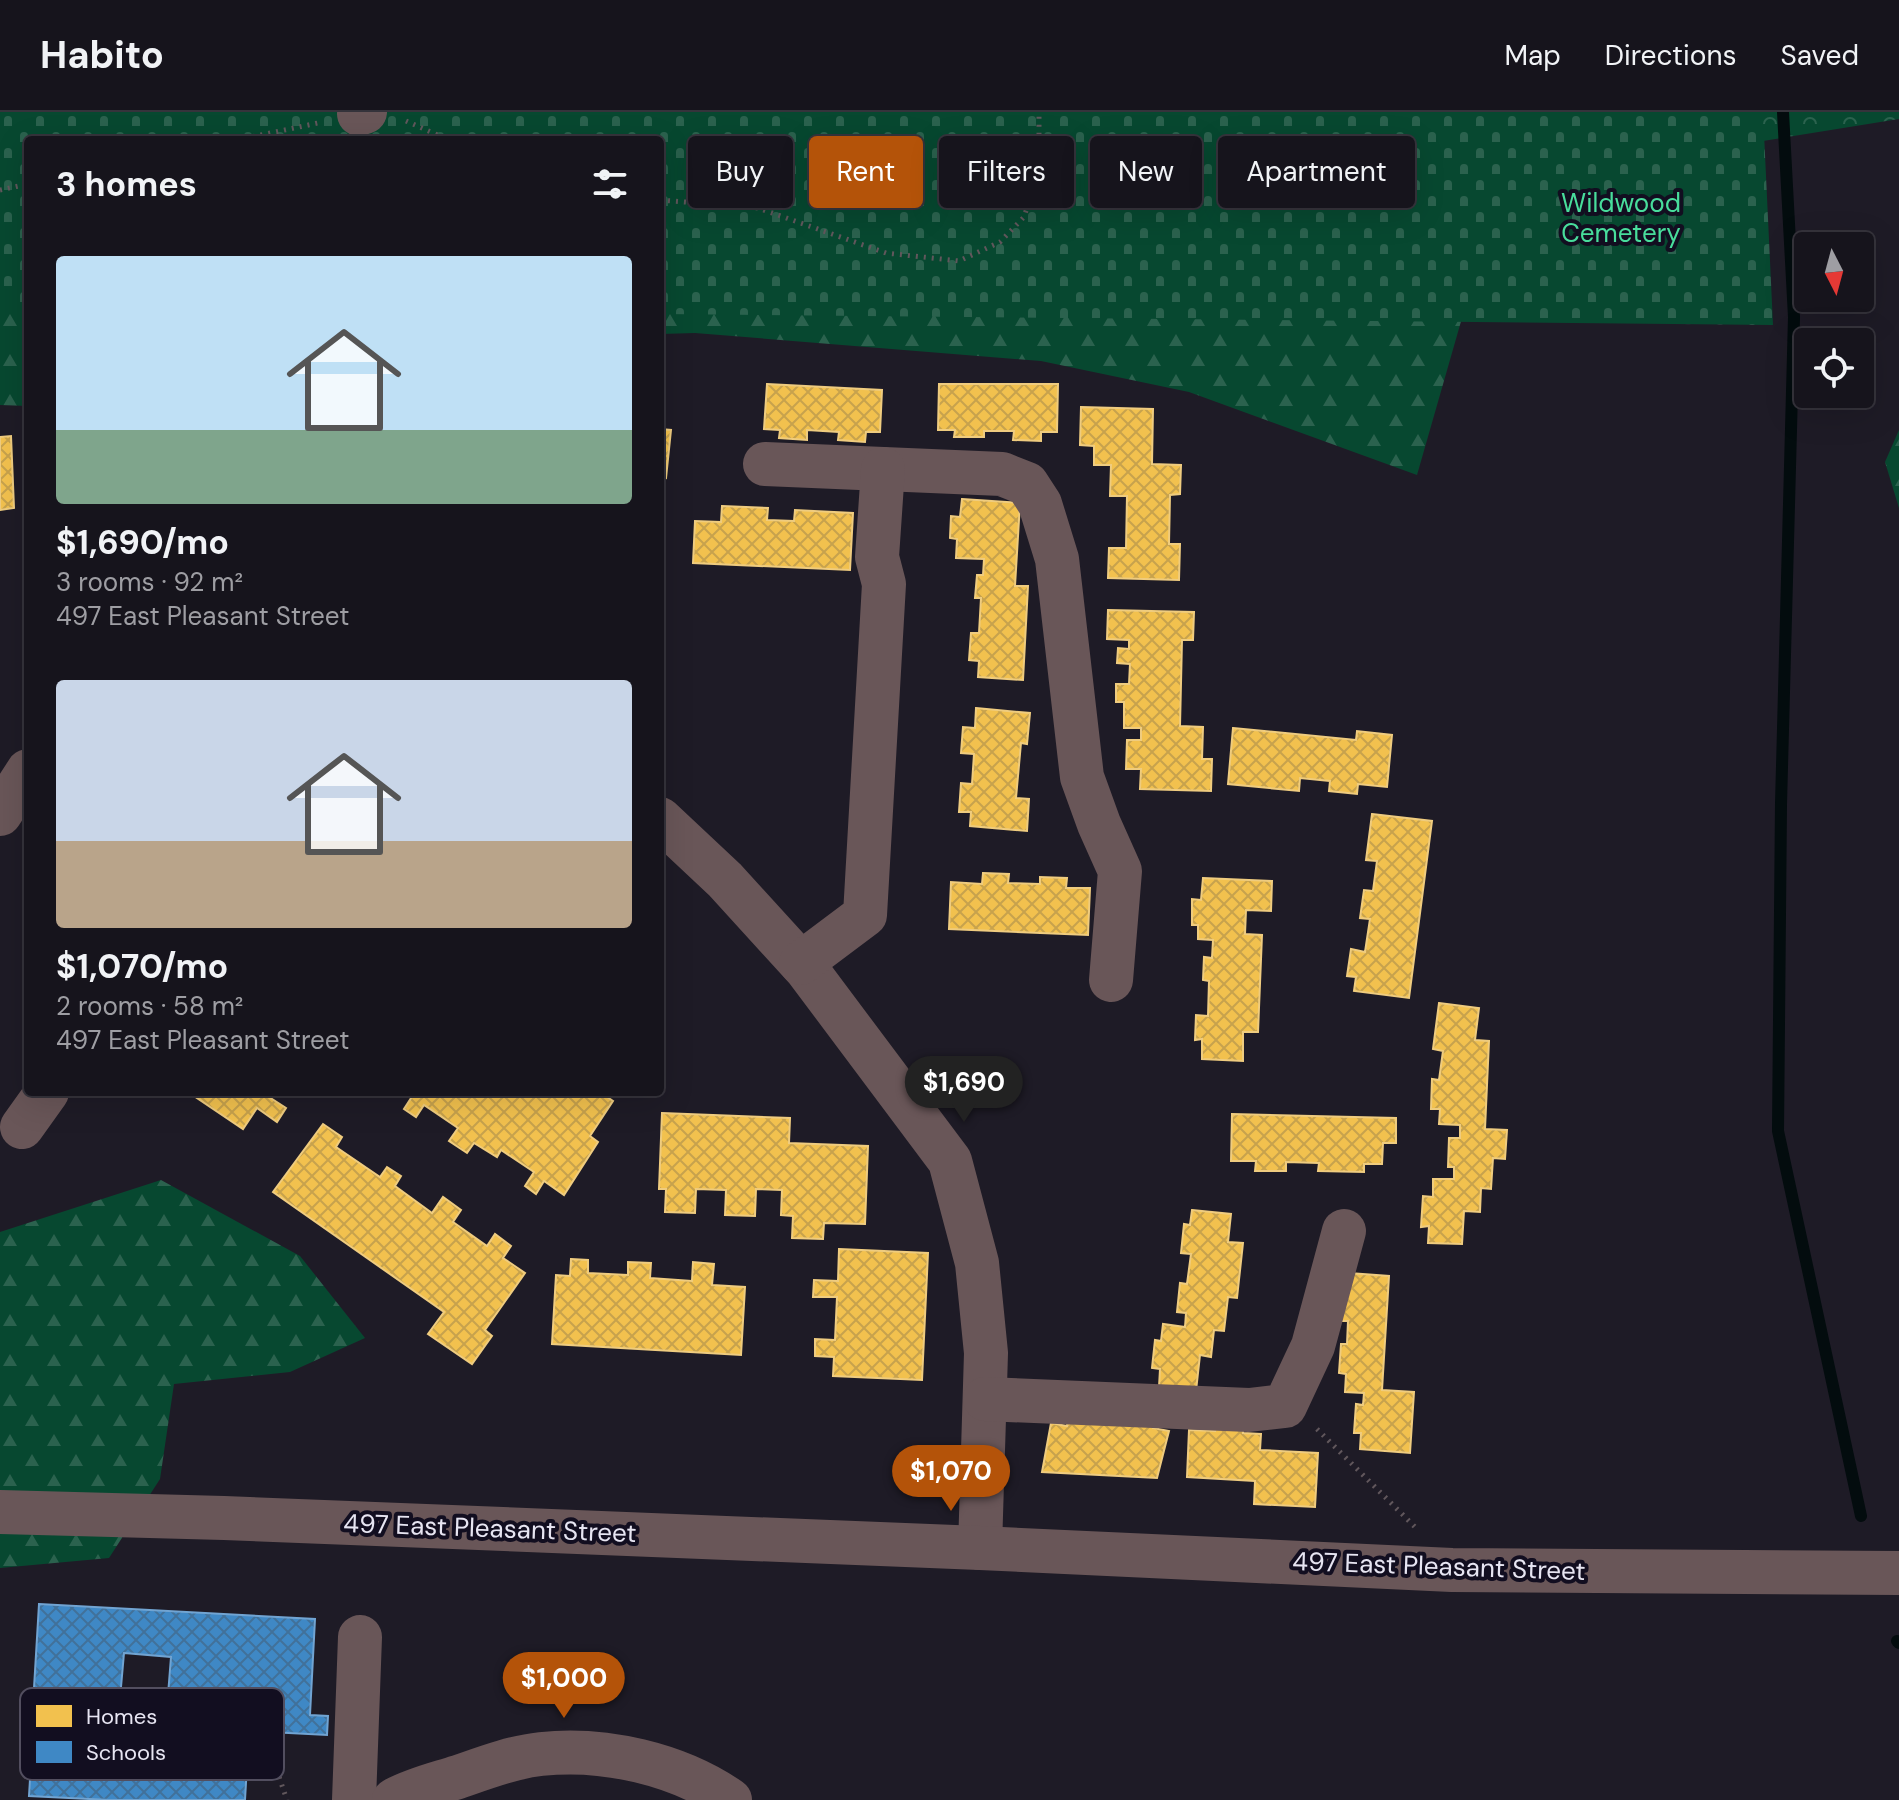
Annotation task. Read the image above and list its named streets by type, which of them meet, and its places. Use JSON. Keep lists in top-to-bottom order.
{
  "streets": {
    "street": ["497 East Pleasant Street"]
  },
  "parks": ["Wildwood Cemetery"],
  "legend": ["Homes", "Schools"],
  "north": "bottom",
  "page": {
    "header": "Habito",
    "nav": ["Map", "Directions", "Saved"],
    "chip": [
      "Buy",
      "Rent",
      "Filters",
      "New",
      "Apartment"
    ],
    "heading": "3 homes",
    "list": [
      {
        "name": "$1,690/mo",
        "note": "3 rooms · 92 m² · 497 East Pleasant Street"
      },
      {
        "name": "$1,070/mo",
        "note": "2 rooms · 58 m² · 497 East Pleasant Street"
      }
    ],
    "price": ["$1,690", "$1,070", "$1,000"]
  }
}
